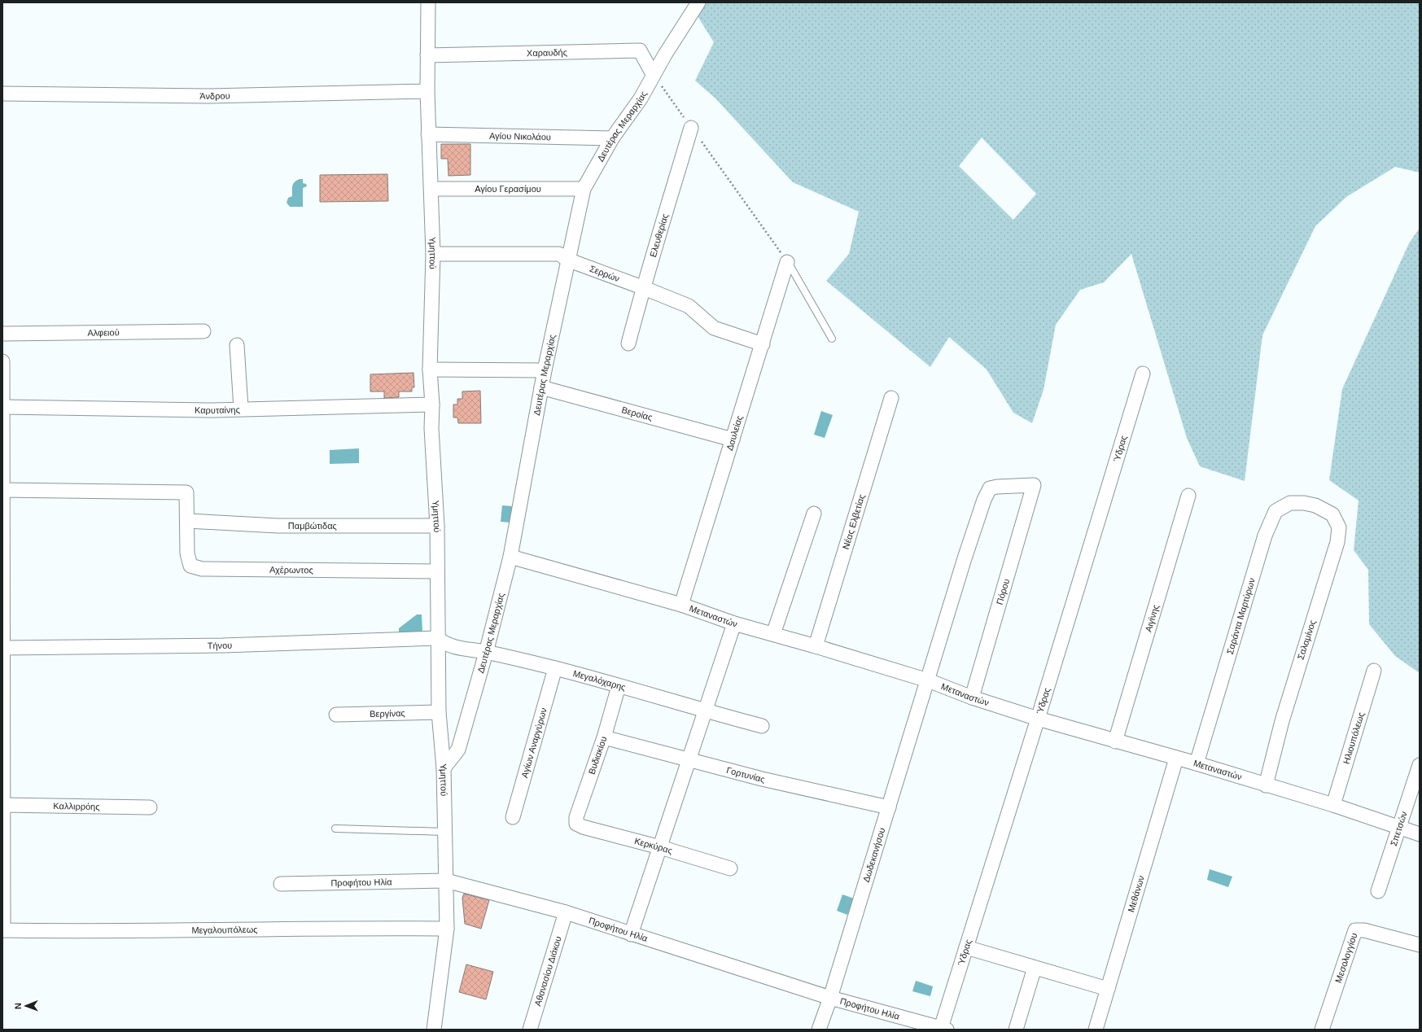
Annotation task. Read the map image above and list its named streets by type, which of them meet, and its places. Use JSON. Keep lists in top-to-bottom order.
{
  "streets": {
    "street": [
      "Χαραυδής",
      "Άνδρου",
      "Δευτέρας Μεραρχίας",
      "Αγίου Νικολάου",
      "Αγίου Γερασίμου",
      "Ελευθερίας",
      "Υμηττού",
      "Σερρών",
      "Αλφειού",
      "Καρυταίνης",
      "Βεροίας",
      "Δαυλείας",
      "Ύδρας",
      "Νέας Ελβετίας",
      "Παμβώτιδας",
      "Αχέρωντος",
      "Πόρου",
      "Μεταναστών",
      "Σαράντα Μαρτύρων",
      "Αιγίνης",
      "Σαλαμίνος",
      "Τήνου",
      "Μεγαλόχαρης",
      "Βεργίνας",
      "Ηλιουπόλεως",
      "Αγίων Αναργύρων",
      "Βυδιακίου",
      "Γορτυνίας",
      "Καλλιρρόης",
      "Σπετσών",
      "Κερκύρας",
      "Δωδεκανήσου",
      "Προφήτου Ηλία",
      "Μεθάνων",
      "Μεγαλουπόλεως",
      "Μεσολογγίου",
      "Αθανασίου Διάκου"
    ]
  },
  "crossings": [
    ["Χαραυδής", "Δευτέρας Μεραρχίας"],
    ["Χαραυδής", "Υμηττού"],
    ["Άνδρου", "Υμηττού"],
    ["Δευτέρας Μεραρχίας", "Αγίου Νικολάου"],
    ["Δευτέρας Μεραρχίας", "Αγίου Γερασίμου"],
    ["Δευτέρας Μεραρχίας", "Υμηττού"],
    ["Δευτέρας Μεραρχίας", "Σερρών"],
    ["Δευτέρας Μεραρχίας", "Βεροίας"],
    ["Δευτέρας Μεραρχίας", "Μεταναστών"],
    ["Δευτέρας Μεραρχίας", "Μεγαλόχαρης"],
    ["Αγίου Νικολάου", "Υμηττού"],
    ["Αγίου Γερασίμου", "Υμηττού"],
    ["Ελευθερίας", "Σερρών"],
    ["Υμηττού", "Σερρών"],
    ["Υμηττού", "Καρυταίνης"],
    ["Υμηττού", "Παμβώτιδας"],
    ["Υμηττού", "Αχέρωντος"],
    ["Υμηττού", "Τήνου"],
    ["Υμηττού", "Μεγαλόχαρης"],
    ["Υμηττού", "Βεργίνας"],
    ["Υμηττού", "Προφήτου Ηλία"],
    ["Υμηττού", "Μεγαλουπόλεως"],
    ["Σερρών", "Δαυλείας"],
    ["Βεροίας", "Δαυλείας"],
    ["Δαυλείας", "Μεταναστών"],
    ["Ύδρας", "Μεταναστών"],
    ["Ύδρας", "Προφήτου Ηλία"],
    ["Νέας Ελβετίας", "Μεταναστών"],
    ["Παμβώτιδας", "Αχέρωντος"],
    ["Πόρου", "Μεταναστών"],
    ["Πόρου", "Δωδεκανήσου"],
    ["Μεταναστών", "Σαράντα Μαρτύρων"],
    ["Μεταναστών", "Αιγίνης"],
    ["Μεταναστών", "Σαλαμίνος"],
    ["Μεταναστών", "Ηλιουπόλεως"],
    ["Μεταναστών", "Σπετσών"],
    ["Μεταναστών", "Δωδεκανήσου"],
    ["Μεταναστών", "Μεθάνων"],
    ["Σαράντα Μαρτύρων", "Σαλαμίνος"],
    ["Τήνου", "Μεγαλόχαρης"],
    ["Μεγαλόχαρης", "Αγίων Αναργύρων"],
    ["Μεγαλόχαρης", "Βυδιακίου"],
    ["Βυδιακίου", "Γορτυνίας"],
    ["Βυδιακίου", "Κερκύρας"],
    ["Γορτυνίας", "Δωδεκανήσου"],
    ["Δωδεκανήσου", "Προφήτου Ηλία"],
    ["Προφήτου Ηλία", "Αθανασίου Διάκου"]
  ],
  "north": "left"
}
